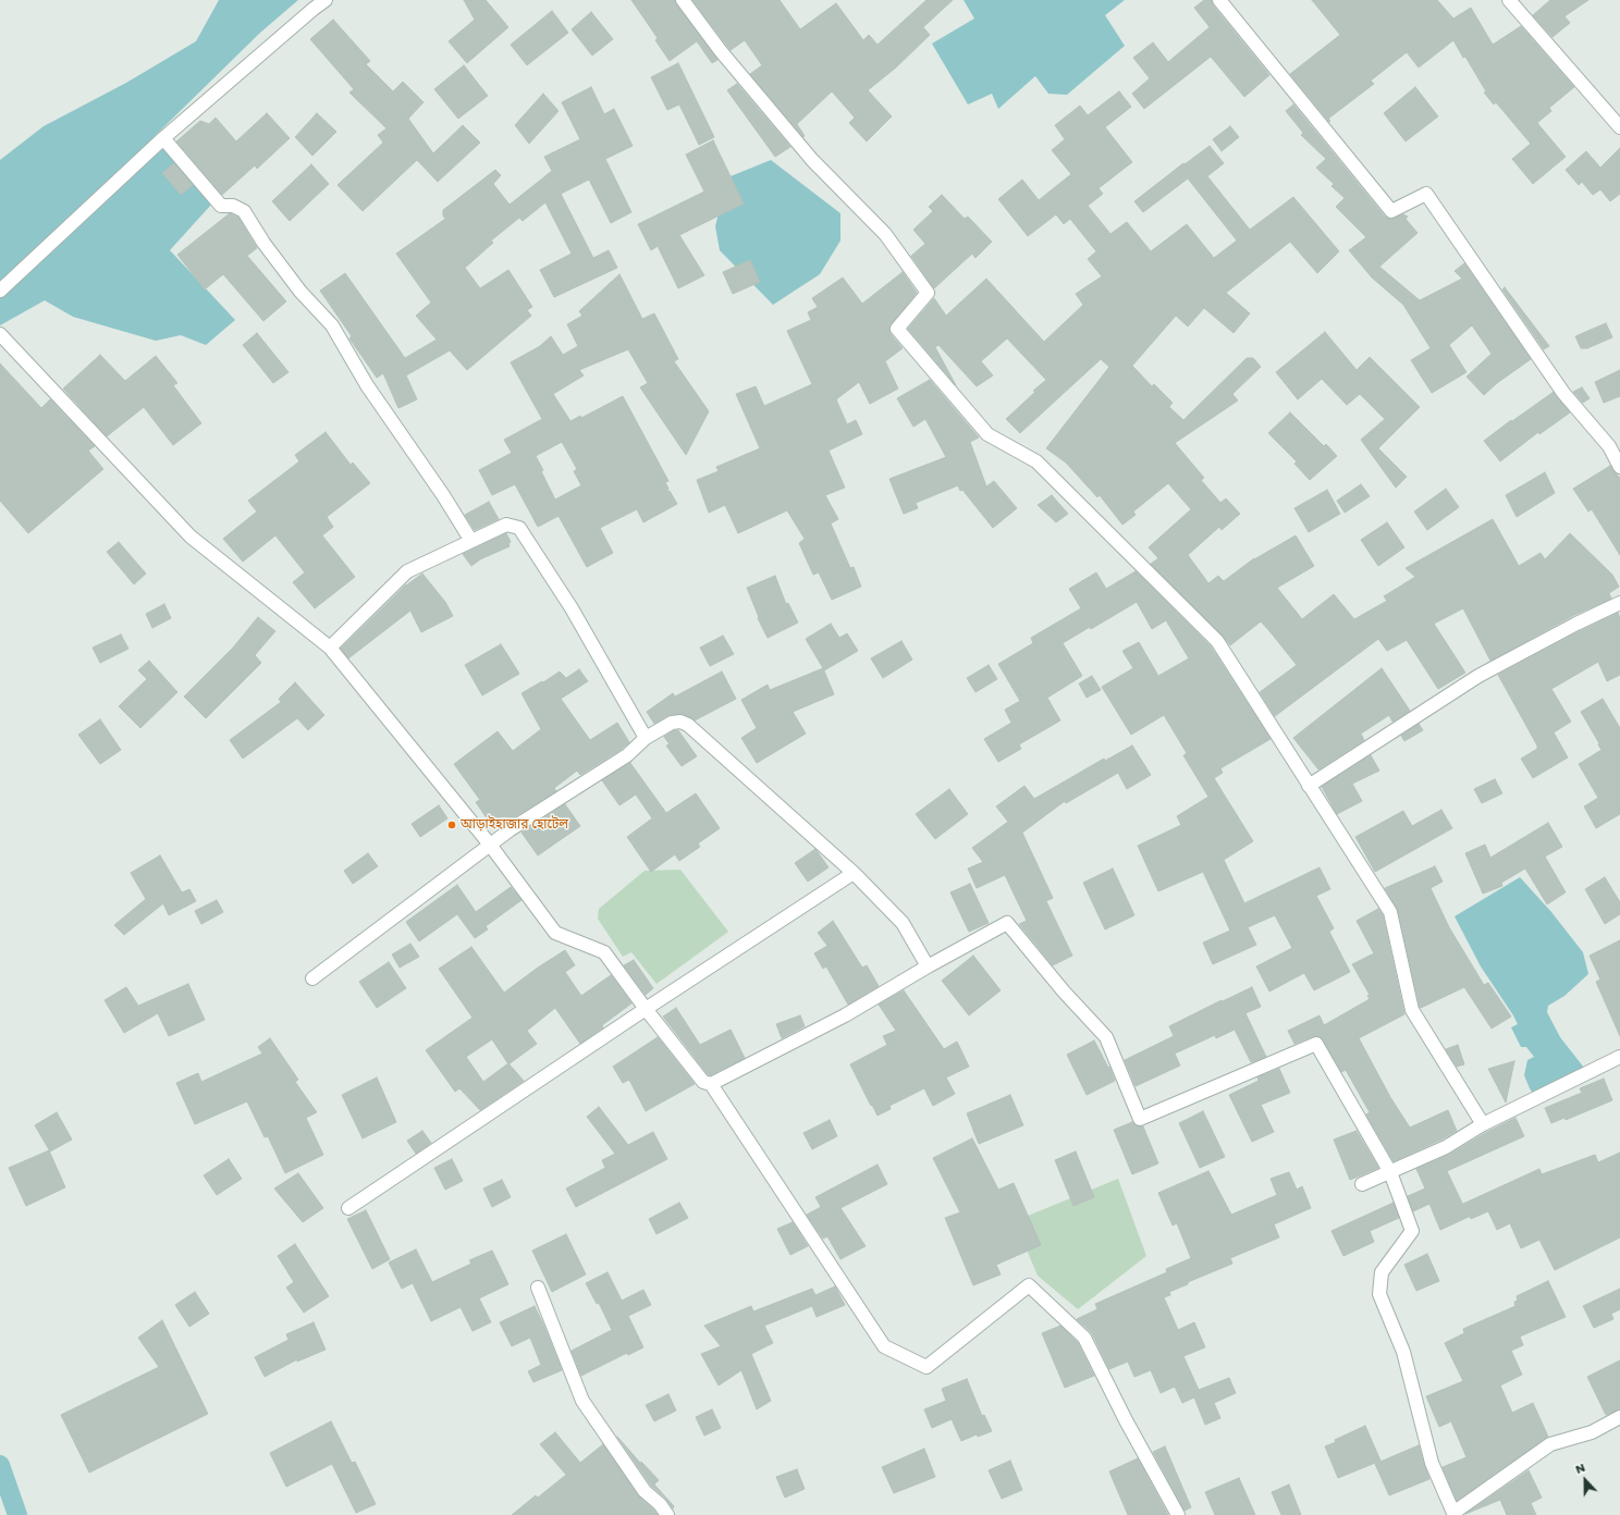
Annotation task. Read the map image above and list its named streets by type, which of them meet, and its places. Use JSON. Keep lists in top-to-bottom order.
{
  "places": ["আড়াইহাজার হোটেল"],
  "north": "top"
}
